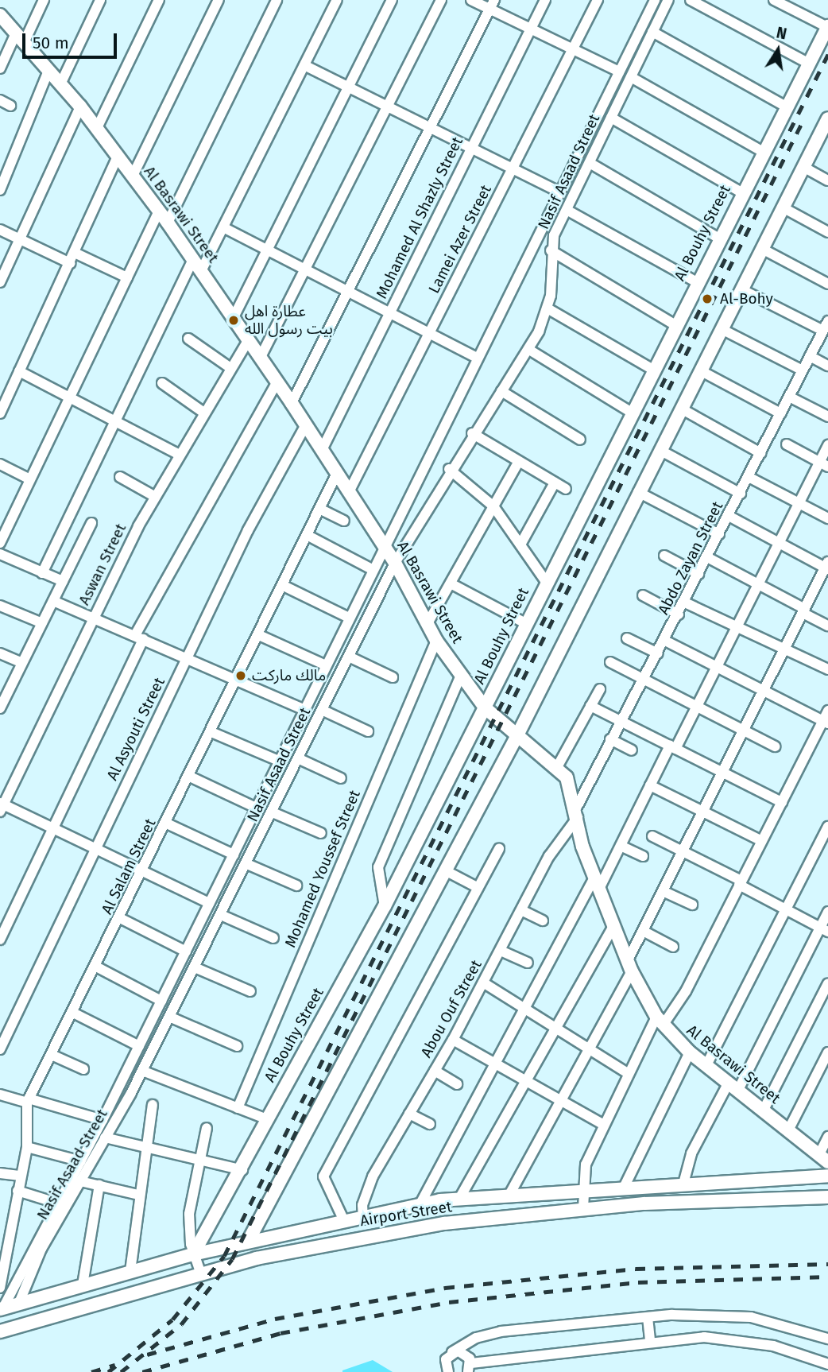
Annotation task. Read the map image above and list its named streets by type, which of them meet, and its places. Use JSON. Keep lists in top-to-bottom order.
{
  "streets": {
    "street": [
      "Nasif Asaad Street",
      "Al Basrawi Street",
      "Mohamed Al Shazly Street",
      "Al Bouhy Street",
      "Lamei Azer Street",
      "Abdo Zayan Street",
      "Aswan Street",
      "Al Asyouti Street",
      "Al Salam Street",
      "Mohamed Youssef Street",
      "Abou Ouf Street",
      "Airport Street"
    ]
  },
  "crossings": [
    ["Nasif Asaad Street", "Al Basrawi Street"],
    ["Nasif Asaad Street", "Airport Street"],
    ["Al Basrawi Street", "Mohamed Al Shazly Street"],
    ["Al Basrawi Street", "Al Bouhy Street"],
    ["Al Basrawi Street", "Lamei Azer Street"],
    ["Al Basrawi Street", "Abdo Zayan Street"],
    ["Al Basrawi Street", "Aswan Street"],
    ["Al Basrawi Street", "Al Asyouti Street"],
    ["Al Basrawi Street", "Al Salam Street"],
    ["Al Basrawi Street", "Mohamed Youssef Street"],
    ["Al Basrawi Street", "Abou Ouf Street"],
    ["Al Bouhy Street", "Airport Street"],
    ["Abdo Zayan Street", "Abou Ouf Street"],
    ["Abou Ouf Street", "Airport Street"]
  ],
  "places": ["Al-Bohy", "عطارة اهل بيت رسول الله", "مالك ماركت"],
  "scale_bar": "50 m",
  "north": "top"
}
